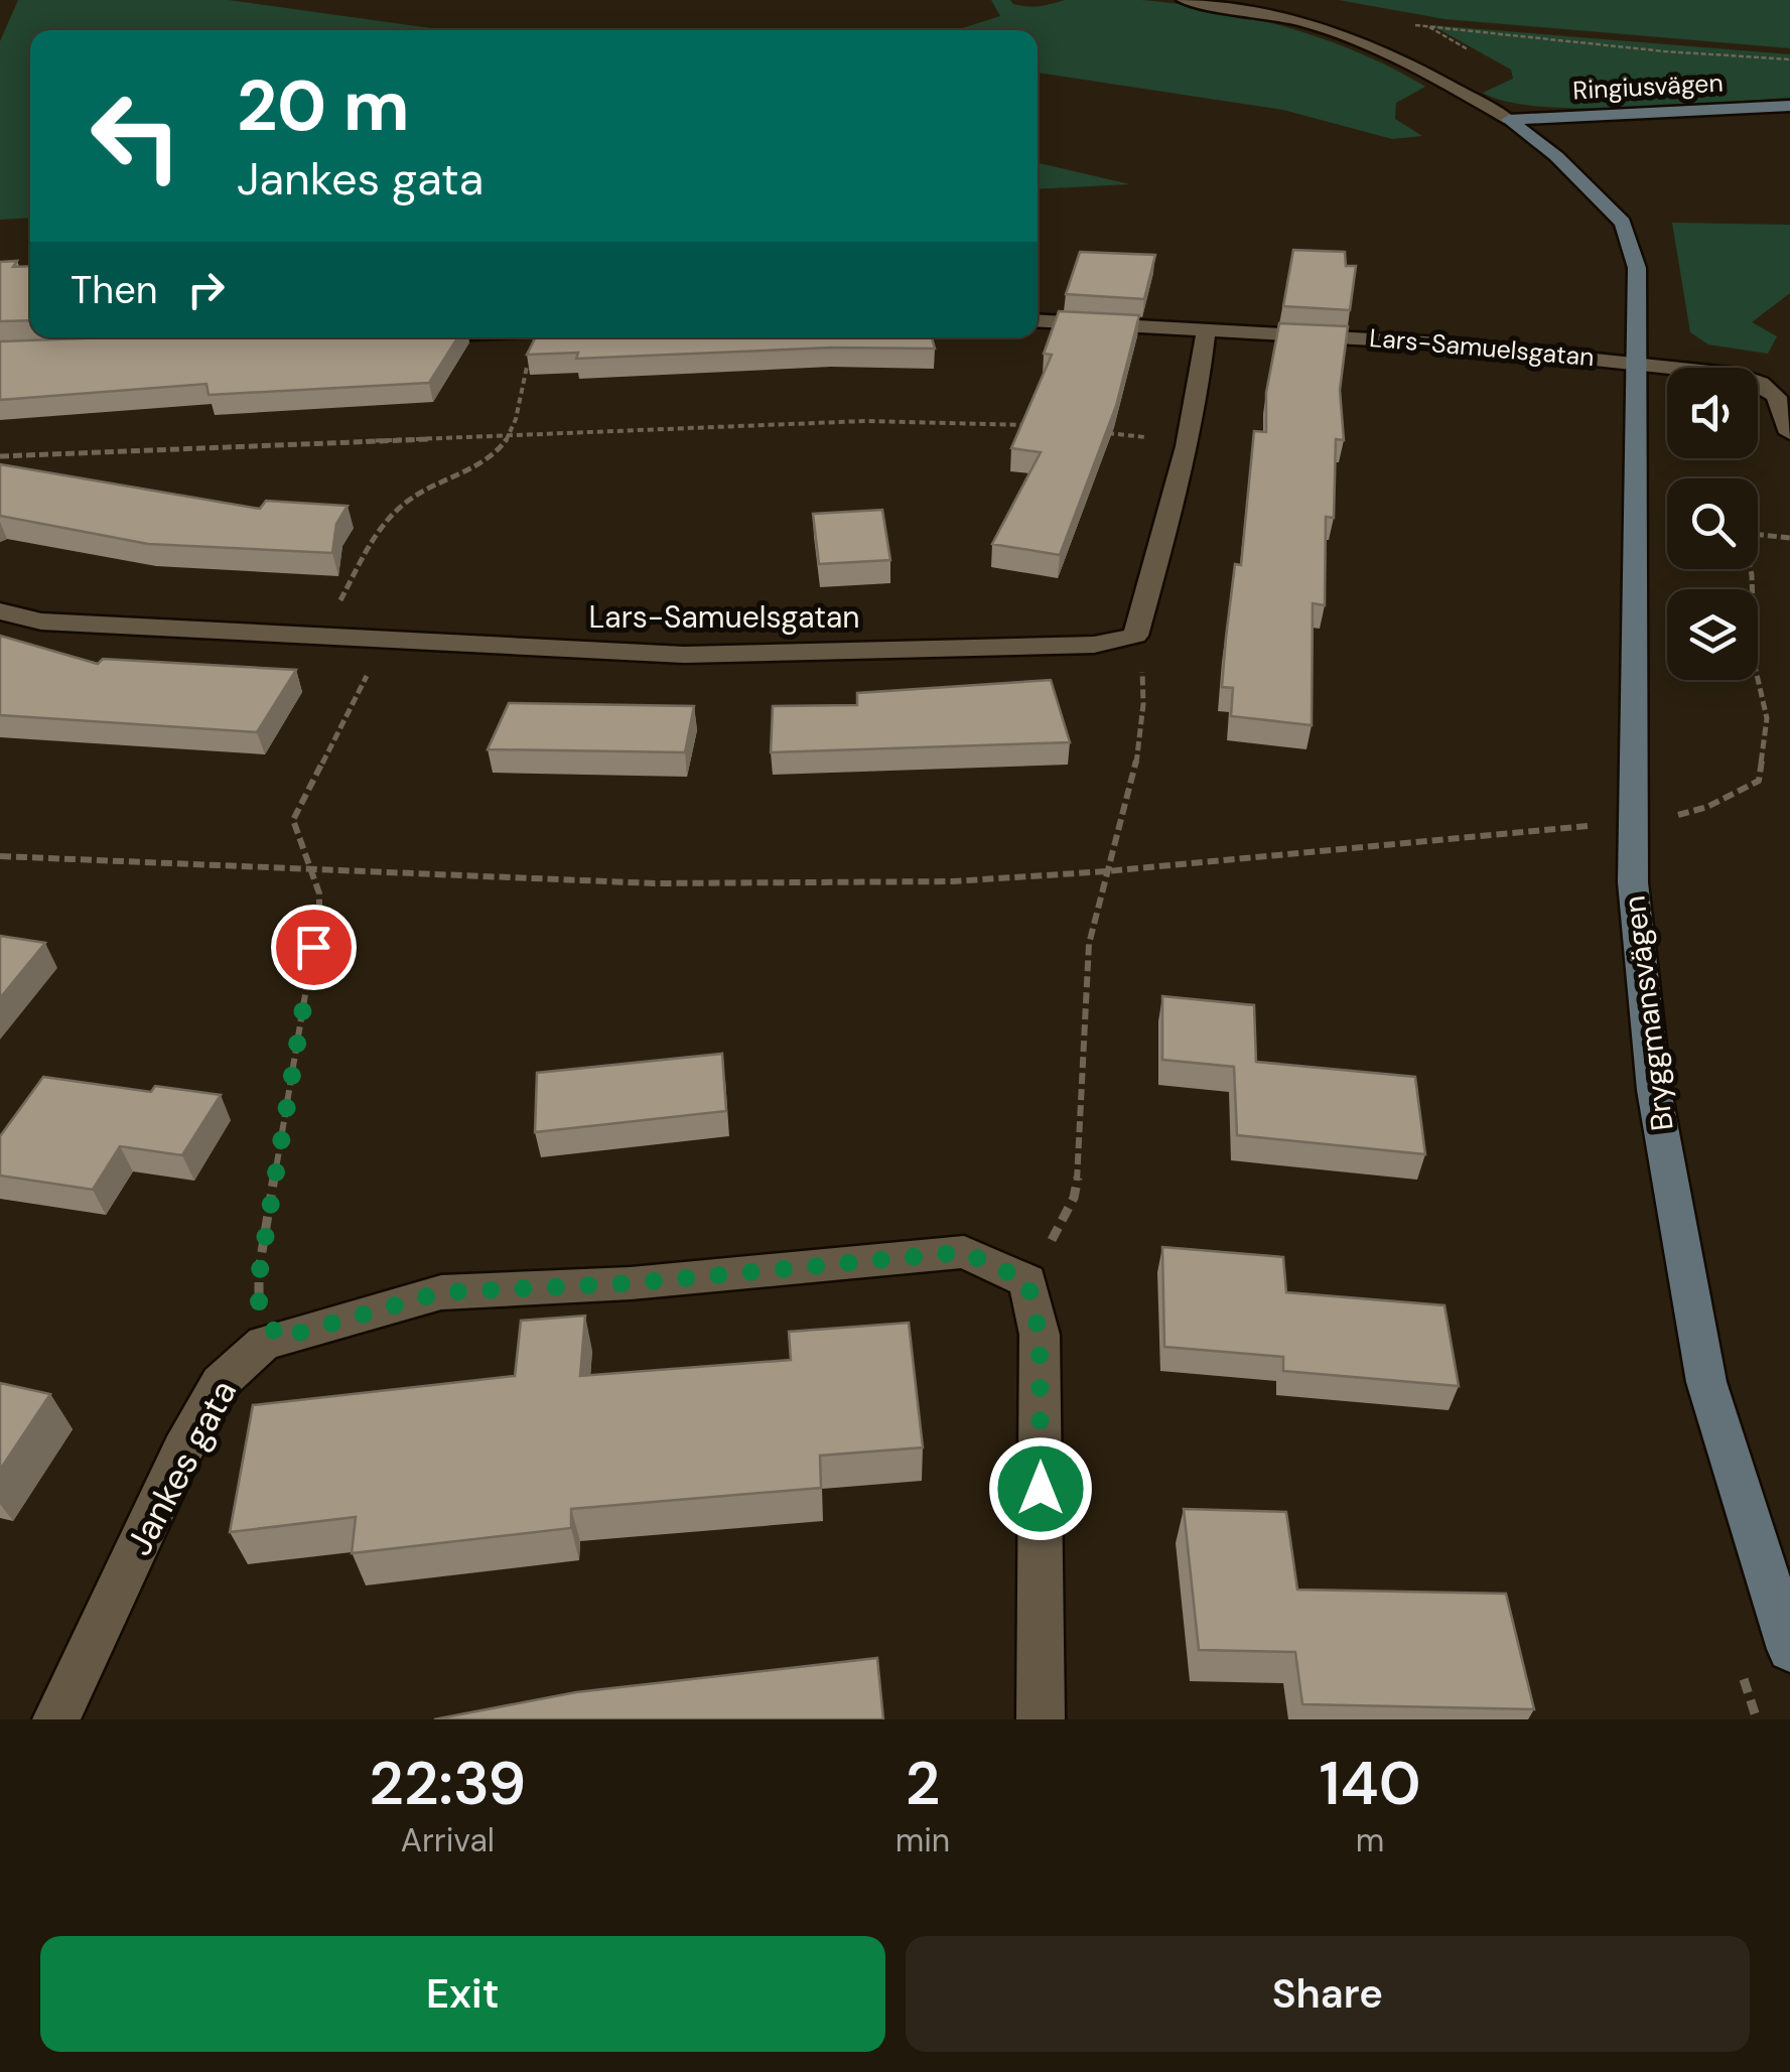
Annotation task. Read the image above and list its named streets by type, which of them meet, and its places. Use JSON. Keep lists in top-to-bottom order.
{
  "streets": {
    "street": [
      "Ringiusvägen",
      "Lars-Samuelsgatan",
      "Bryggmansvägen",
      "Jankes gata"
    ]
  },
  "crossings": [
    ["Ringiusvägen", "Bryggmansvägen"],
    ["Lars-Samuelsgatan", "Bryggmansvägen"]
  ],
  "page": {
    "turn": ["20 m", "Jankes gata"],
    "then": "Then",
    "eta": [
      "22:39",
      "Arrival",
      "2",
      "min",
      "140",
      "m"
    ],
    "buttons": ["Exit", "Share"]
  }
}
